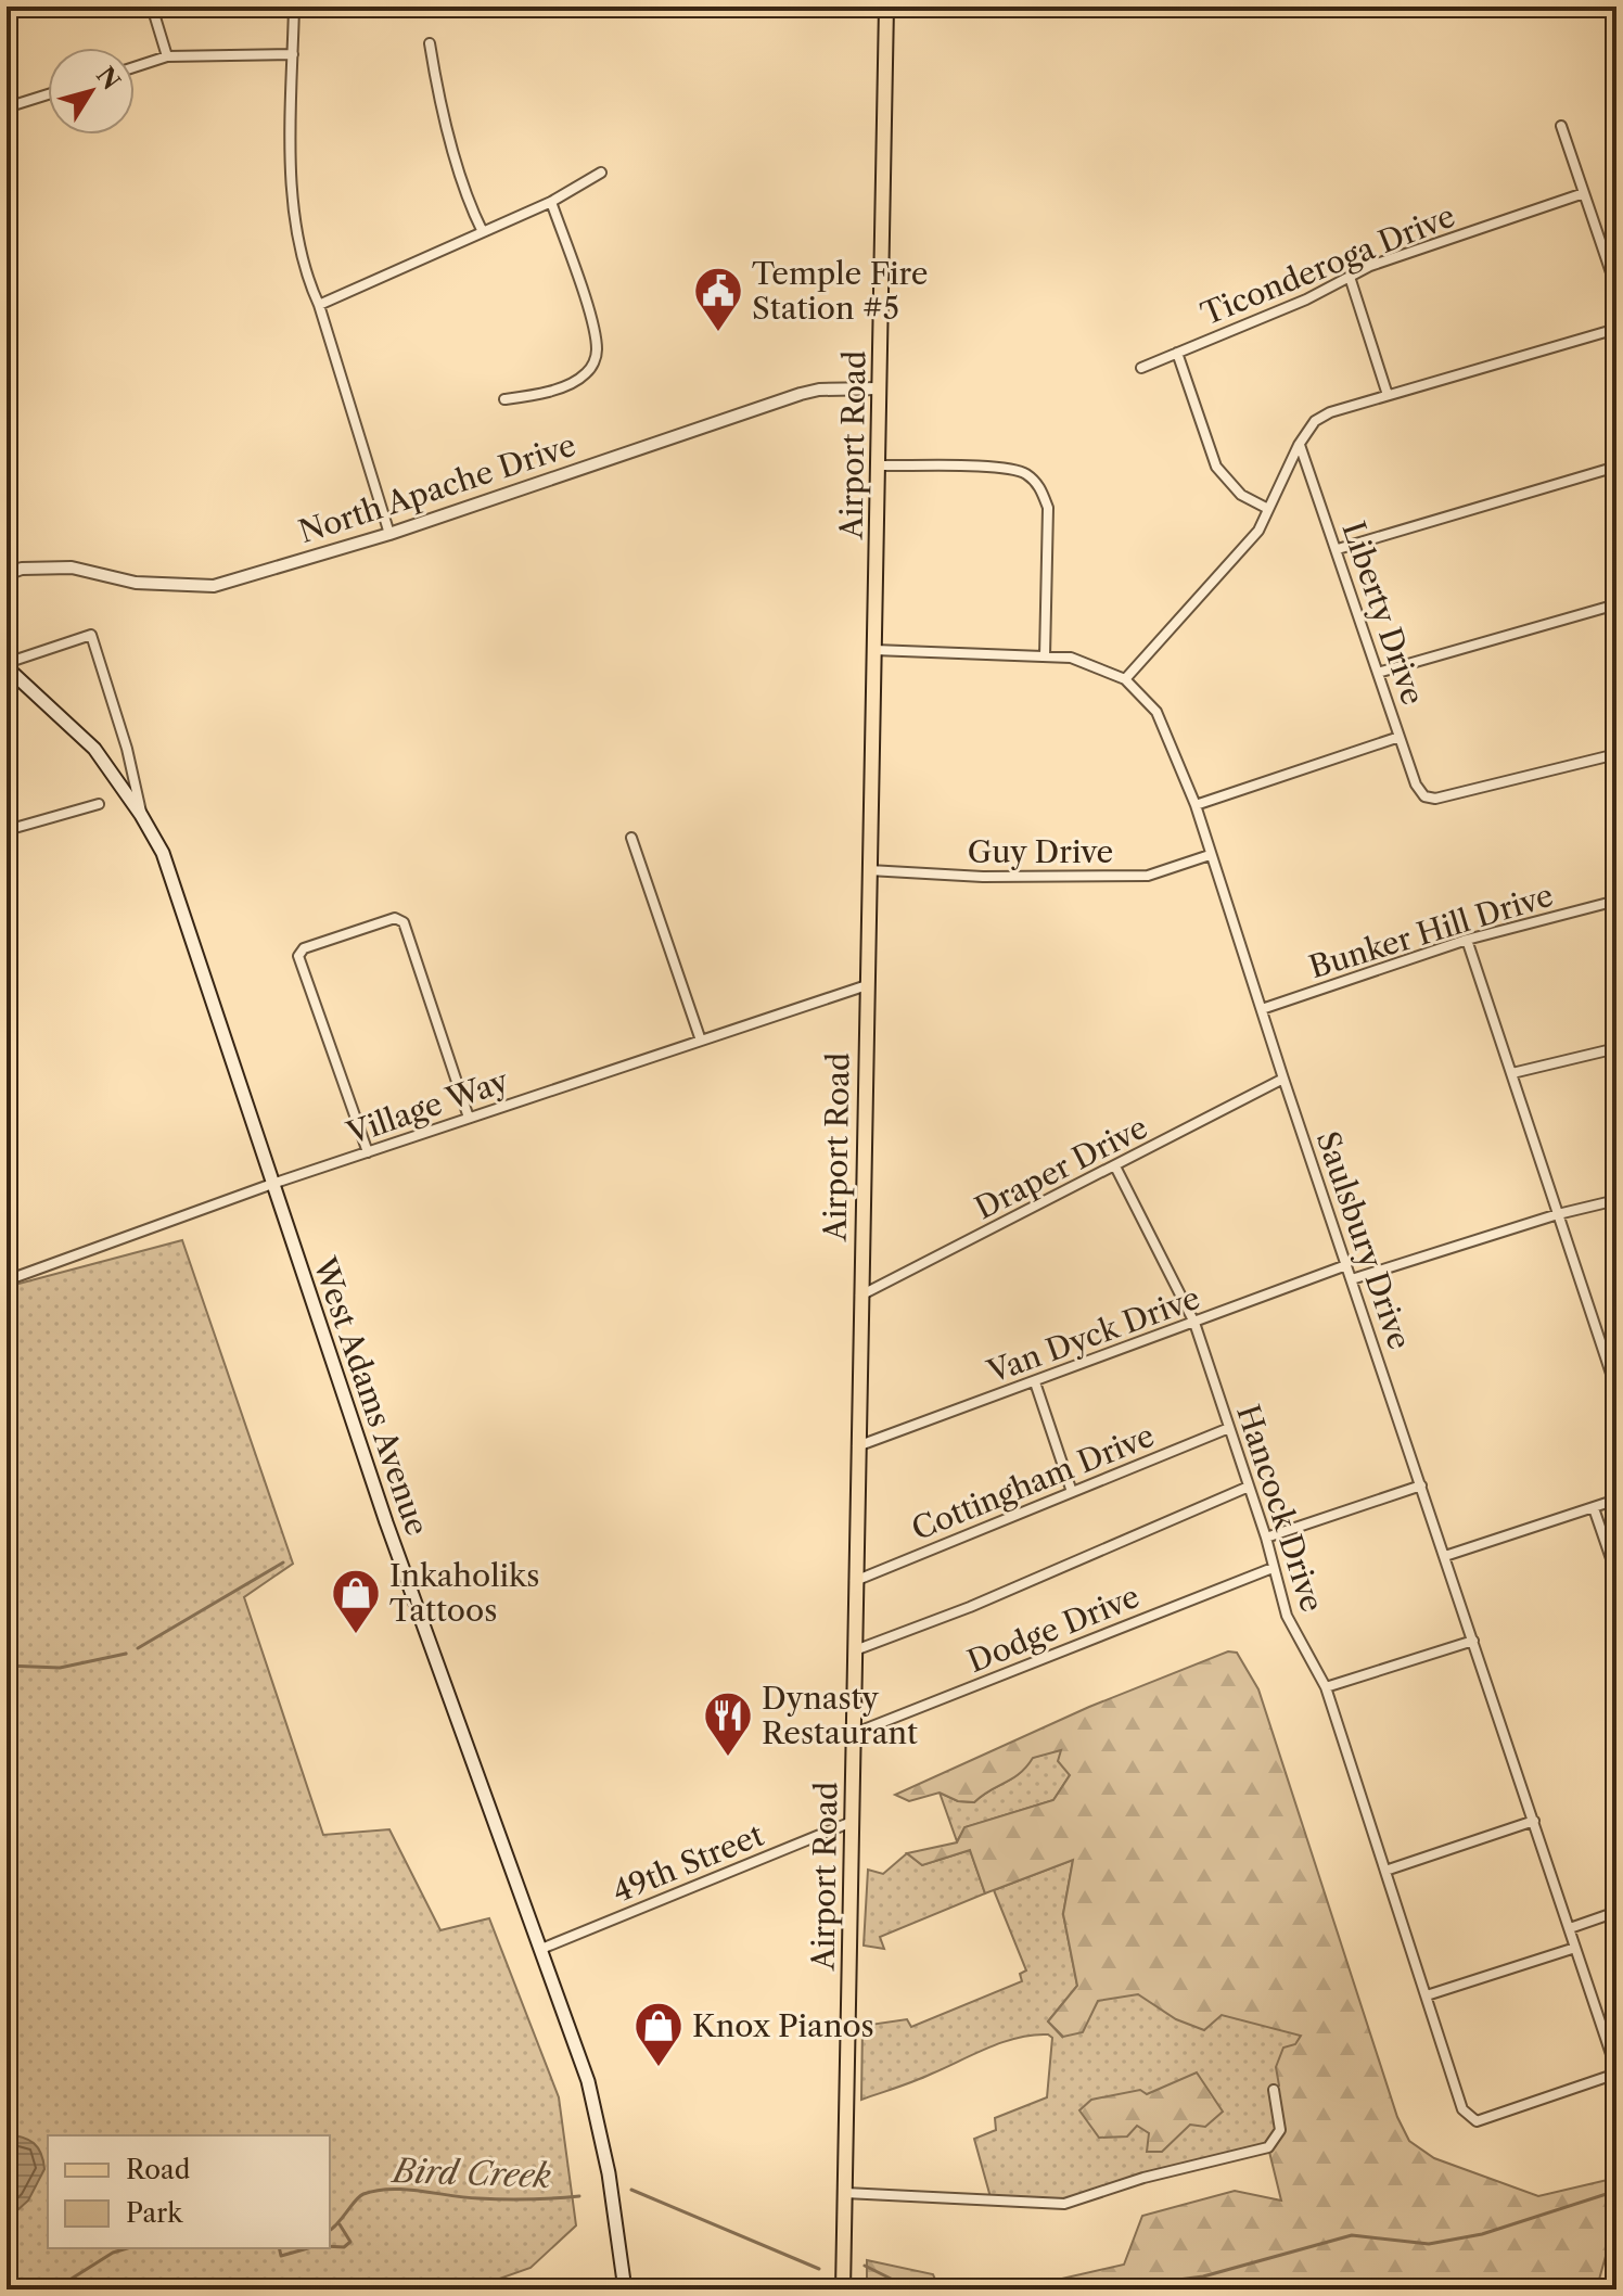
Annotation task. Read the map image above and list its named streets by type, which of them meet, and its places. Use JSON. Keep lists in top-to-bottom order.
{
  "streets": {
    "main road": ["Airport Road", "West Adams Avenue"],
    "street": [
      "Ticonderoga Drive",
      "North Apache Drive",
      "Liberty Drive",
      "Guy Drive",
      "Bunker Hill Drive",
      "Village Way",
      "Draper Drive",
      "Saulsbury Drive",
      "Van Dyck Drive",
      "Cottingham Drive",
      "Hancock Drive",
      "Dodge Drive",
      "49th Street"
    ]
  },
  "crossings": [
    ["Airport Road", "North Apache Drive"],
    ["Airport Road", "Guy Drive"],
    ["Airport Road", "Village Way"],
    ["Airport Road", "Draper Drive"],
    ["Airport Road", "Saulsbury Drive"],
    ["Airport Road", "Van Dyck Drive"],
    ["Airport Road", "Cottingham Drive"],
    ["Airport Road", "Dodge Drive"],
    ["Airport Road", "49th Street"],
    ["Guy Drive", "Saulsbury Drive"],
    ["Bunker Hill Drive", "Saulsbury Drive"],
    ["Village Way", "West Adams Avenue"],
    ["Draper Drive", "Saulsbury Drive"],
    ["Draper Drive", "Hancock Drive"],
    ["Saulsbury Drive", "Van Dyck Drive"],
    ["Saulsbury Drive", "Hancock Drive"],
    ["Van Dyck Drive", "Hancock Drive"],
    ["West Adams Avenue", "49th Street"],
    ["Cottingham Drive", "Hancock Drive"],
    ["Hancock Drive", "Dodge Drive"]
  ],
  "water": ["Bird Creek"],
  "places": {
    "public building": ["Temple Fire Station #5"],
    "shop": ["Inkaholiks Tattoos", "Knox Pianos"],
    "restaurant": ["Dynasty Restaurant"]
  },
  "legend": ["Road", "Park"],
  "north": "top right"
}
